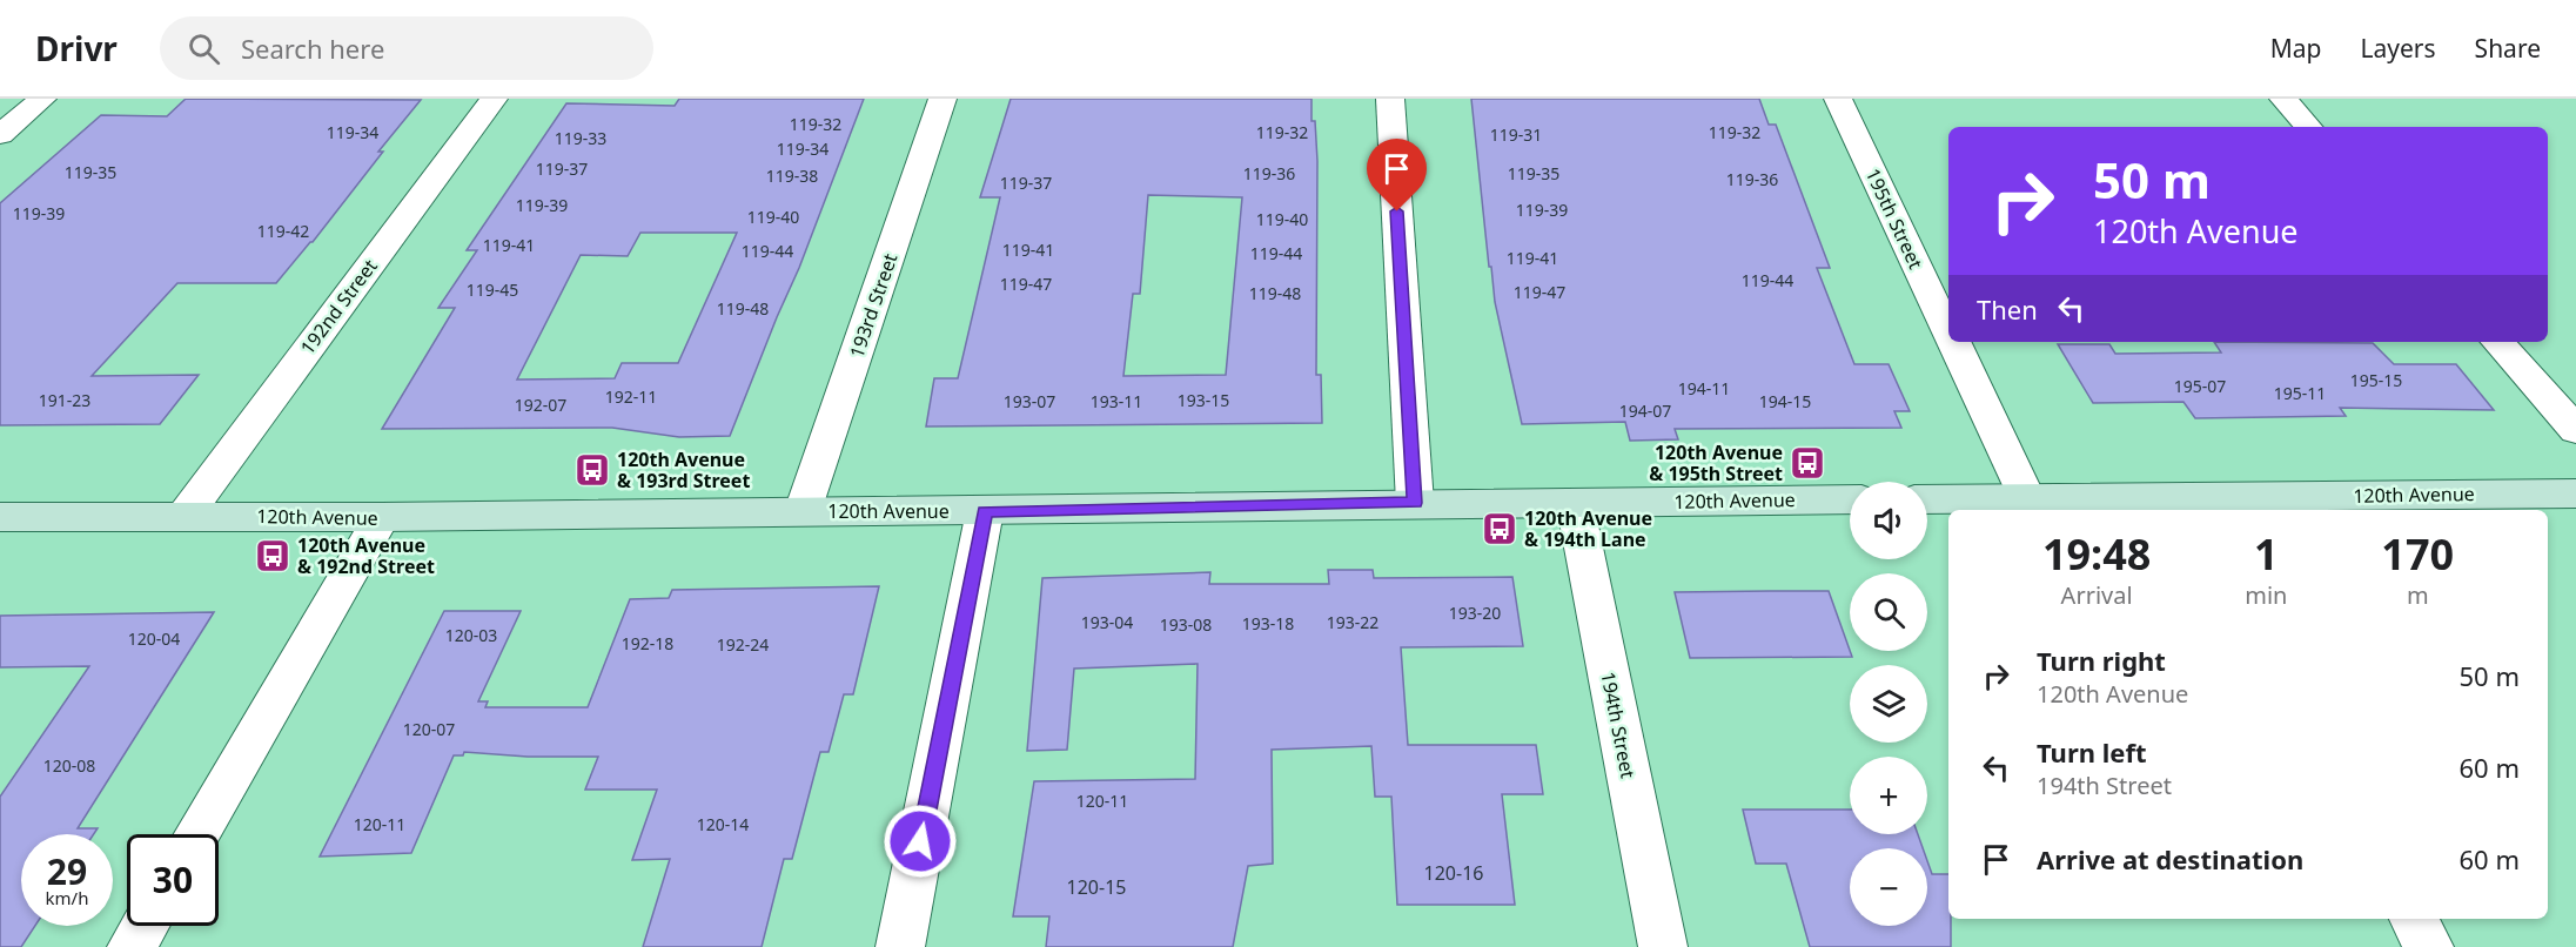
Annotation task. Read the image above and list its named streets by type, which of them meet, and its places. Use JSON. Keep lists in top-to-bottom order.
{
  "streets": {
    "street": [
      "195th Street",
      "193rd Street",
      "192nd Street",
      "120th Avenue",
      "194th Street"
    ]
  },
  "crossings": [
    ["195th Street", "120th Avenue"],
    ["193rd Street", "120th Avenue"],
    ["192nd Street", "120th Avenue"],
    ["120th Avenue", "194th Street"]
  ],
  "places": {
    "bus stop": [
      "120th Avenue & 195th Street",
      "120th Avenue & 193rd Street",
      "120th Avenue & 194th Lane",
      "120th Avenue & 192nd Street"
    ]
  },
  "house_numbers": [
    "119-32",
    "119-34",
    "119-32",
    "119-32",
    "119-31",
    "119-33",
    "119-34",
    "119-37",
    "119-35",
    "119-36",
    "119-35",
    "119-38",
    "119-36",
    "119-37",
    "119-39",
    "119-39",
    "119-39",
    "119-40",
    "119-40",
    "119-42",
    "119-41",
    "119-41",
    "119-44",
    "119-44",
    "119-41",
    "119-44",
    "119-47",
    "119-45",
    "119-47",
    "119-48",
    "119-48",
    "195-15",
    "195-07",
    "194-11",
    "195-11",
    "192-11",
    "191-23",
    "193-15",
    "193-07",
    "193-11",
    "194-15",
    "192-07",
    "194-07",
    "193-20",
    "193-04",
    "193-22",
    "193-18",
    "193-08",
    "120-03",
    "120-04",
    "192-18",
    "192-24",
    "120-07",
    "120-08",
    "120-11",
    "120-11",
    "120-14",
    "120-16",
    "120-15"
  ],
  "page": {
    "header": "Drivr",
    "search": "Search here",
    "nav": ["Map", "Layers", "Share"],
    "turn": ["50 m", "120th Avenue"],
    "then": "Then",
    "map_buttons": ["+", "−"],
    "eta": [
      "19:48",
      "Arrival",
      "1",
      "min",
      "170",
      "m"
    ],
    "list": [
      {
        "name": "Turn right",
        "note": "120th Avenue",
        "value": "50 m"
      },
      {
        "name": "Turn left",
        "note": "194th Street",
        "value": "60 m"
      },
      {
        "name": "Arrive at destination",
        "value": "60 m"
      }
    ],
    "speed": "29 km/h",
    "limit": "30"
  }
}
